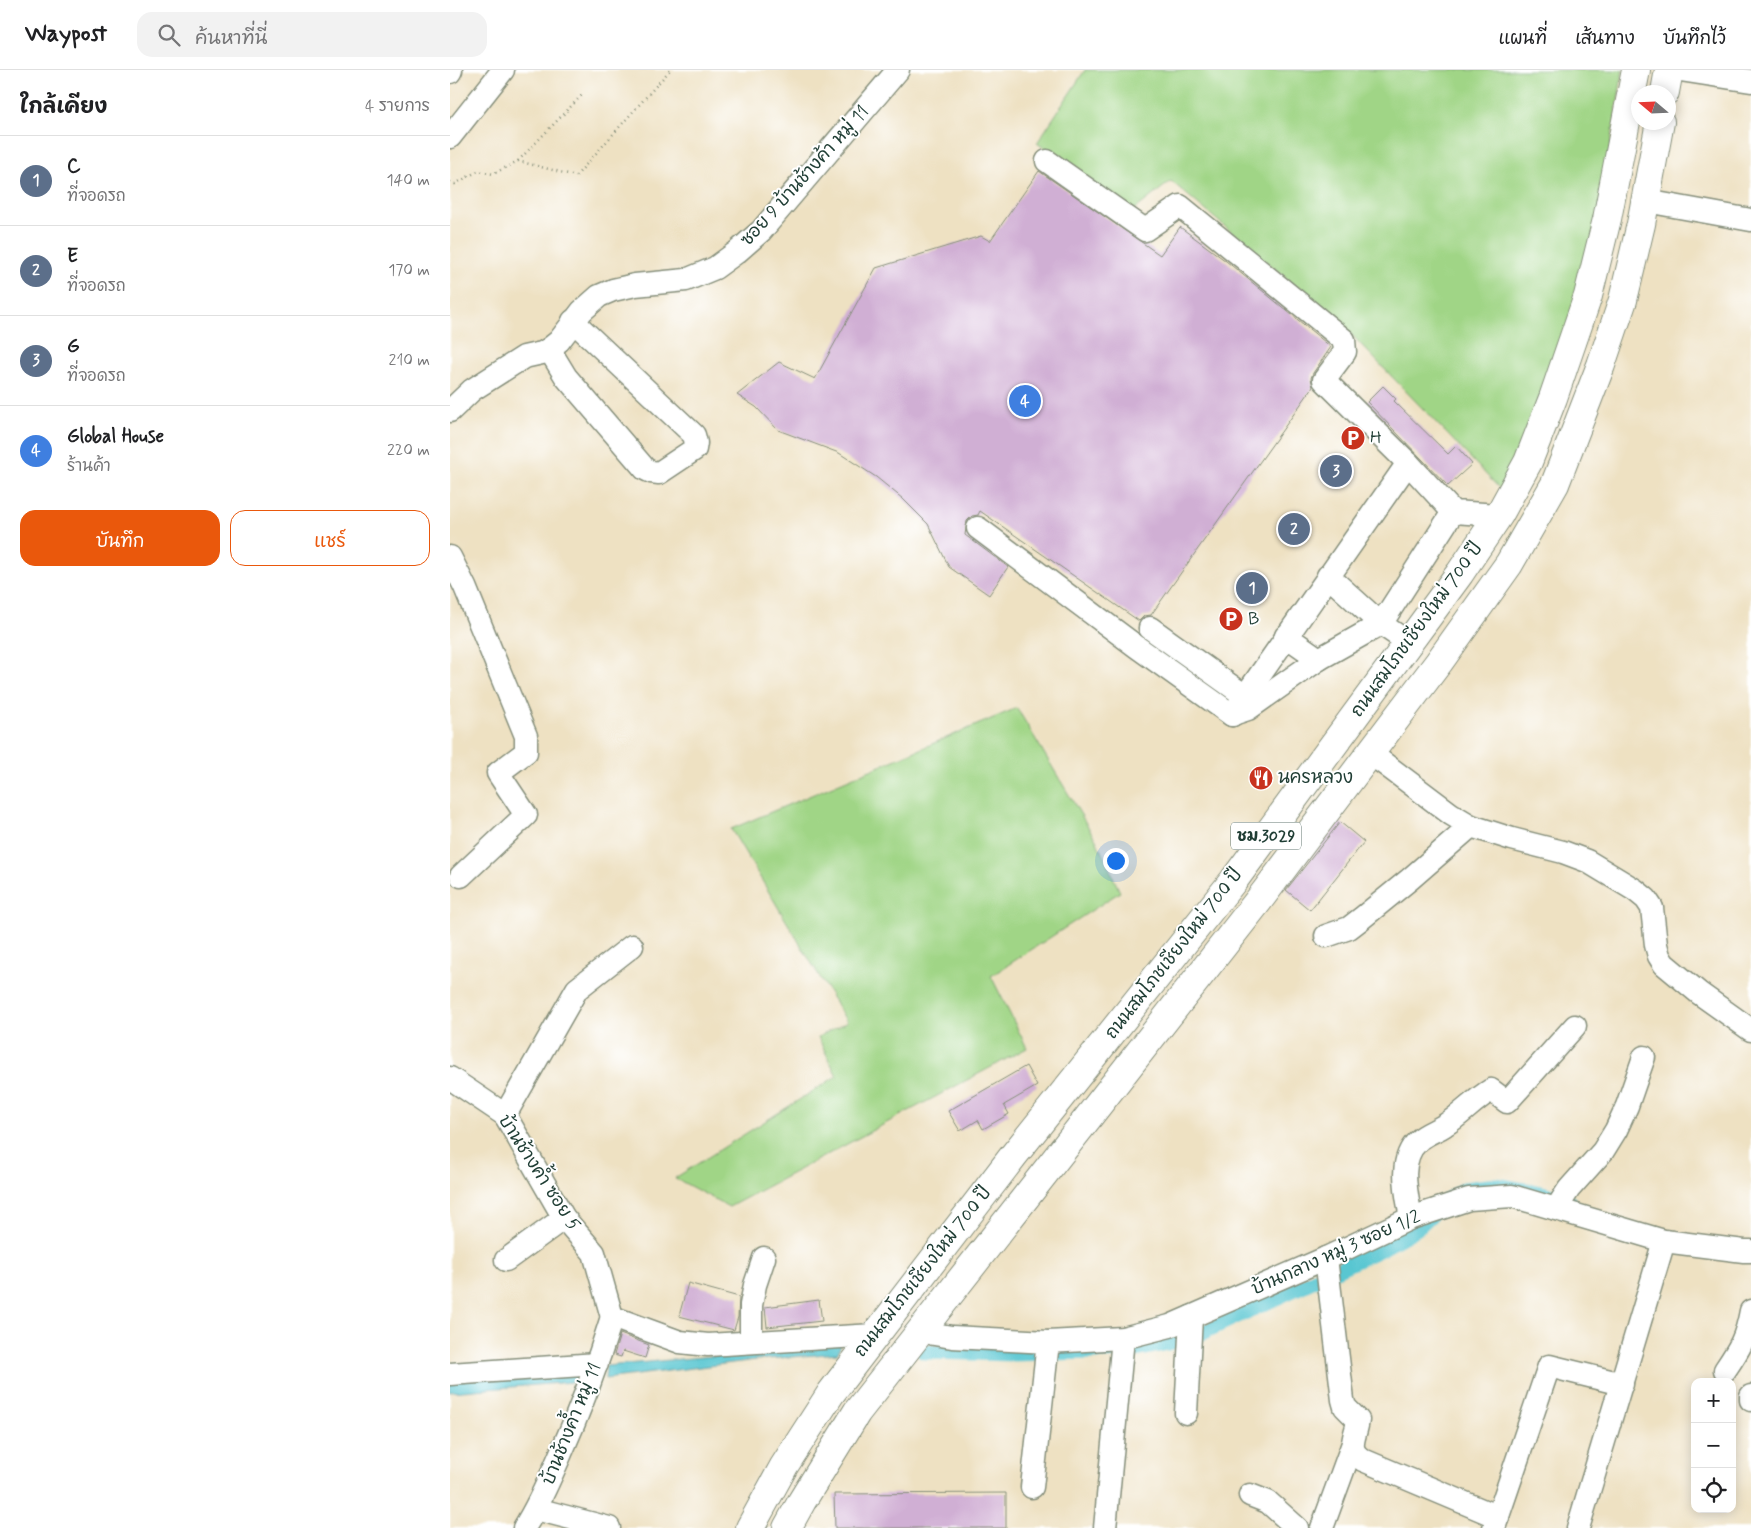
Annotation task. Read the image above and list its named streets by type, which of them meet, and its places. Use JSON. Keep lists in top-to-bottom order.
{
  "streets": {
    "main road": ["ถนนสมโภชเชียงใหม่ 700 ปี", "ชม.3029"],
    "street": [
      "ซอย 9 บ้านช้างค้า หมู่ 11",
      "บ้านช้างค้ำ ซอย 5",
      "บ้านกลาง หมู่ 3 ซอย 1/2",
      "บ้านช้างค้ำ หมู่ 11"
    ]
  },
  "crossings": [
    ["ถนนสมโภชเชียงใหม่ 700 ปี", "บ้านกลาง หมู่ 3 ซอย 1/2"],
    ["บ้านช้างค้ำ ซอย 5", "บ้านช้างค้ำ หมู่ 11"]
  ],
  "places": {
    "parking": ["H", "B"],
    "restaurant": ["นครหลวง"]
  },
  "north": "left",
  "page": {
    "header": "Waypost",
    "search": "ค้นหาที่นี่",
    "nav": ["แผนที่", "เส้นทาง", "บันทึกไว้"],
    "heading": ["ใกล้เคียง", "4 รายการ"],
    "list": [
      {
        "mark": "1",
        "name": "C",
        "note": "ที่จอดรถ",
        "value": "140 m"
      },
      {
        "mark": "2",
        "name": "E",
        "note": "ที่จอดรถ",
        "value": "170 m"
      },
      {
        "mark": "3",
        "name": "G",
        "note": "ที่จอดรถ",
        "value": "210 m"
      },
      {
        "mark": "4",
        "name": "Global House",
        "note": "ร้านค้า",
        "value": "220 m"
      }
    ],
    "pins": [
      "4",
      "3",
      "2",
      "1"
    ],
    "buttons": ["บันทึก", "แชร์"],
    "map_buttons": ["+", "−"]
  }
}
